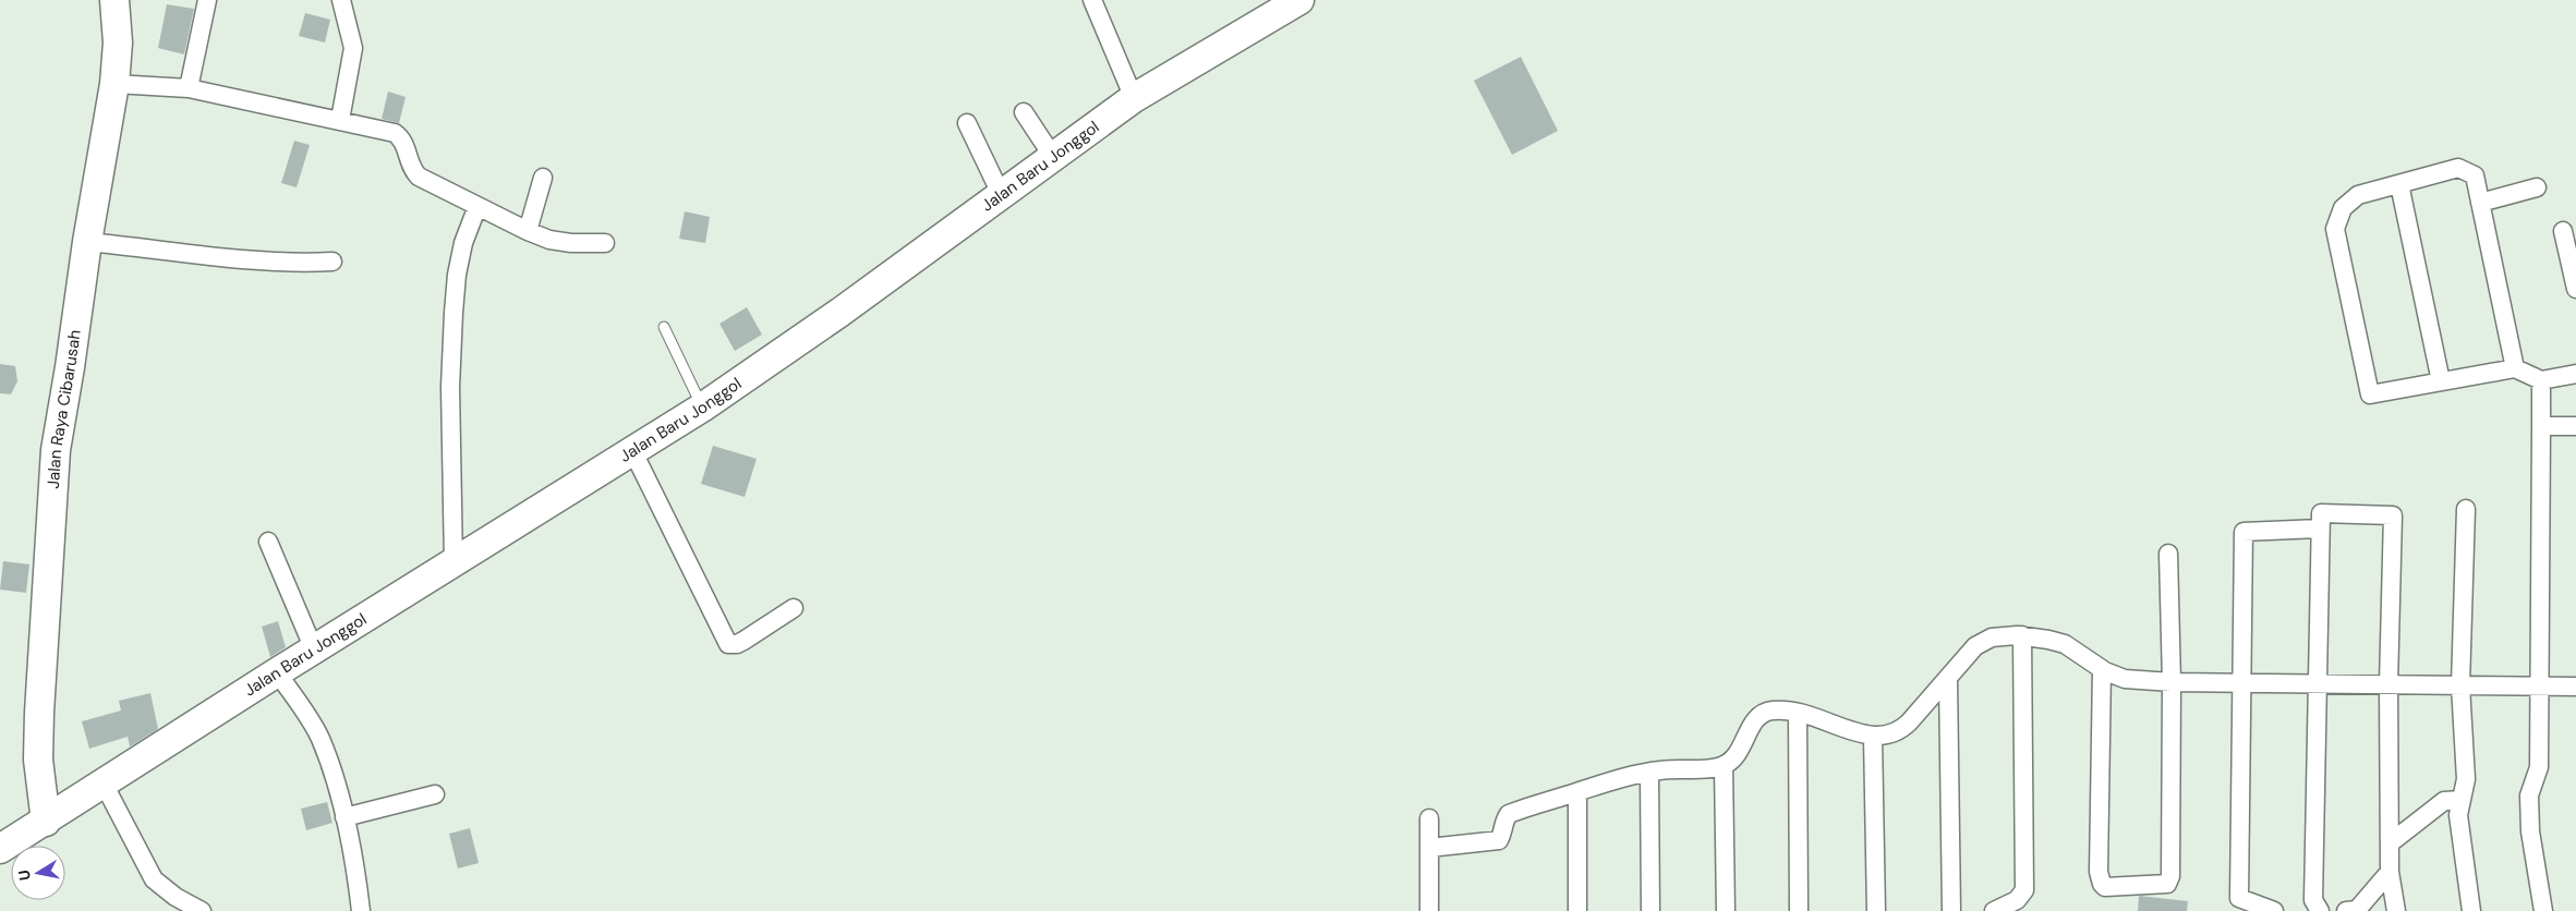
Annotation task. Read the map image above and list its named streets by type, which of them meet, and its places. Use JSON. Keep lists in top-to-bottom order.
{
  "streets": {
    "main road": ["Jalan Baru Jonggol", "Jalan Raya Cibarusah"]
  },
  "crossings": [
    ["Jalan Baru Jonggol", "Jalan Raya Cibarusah"]
  ],
  "north": "left"
}
